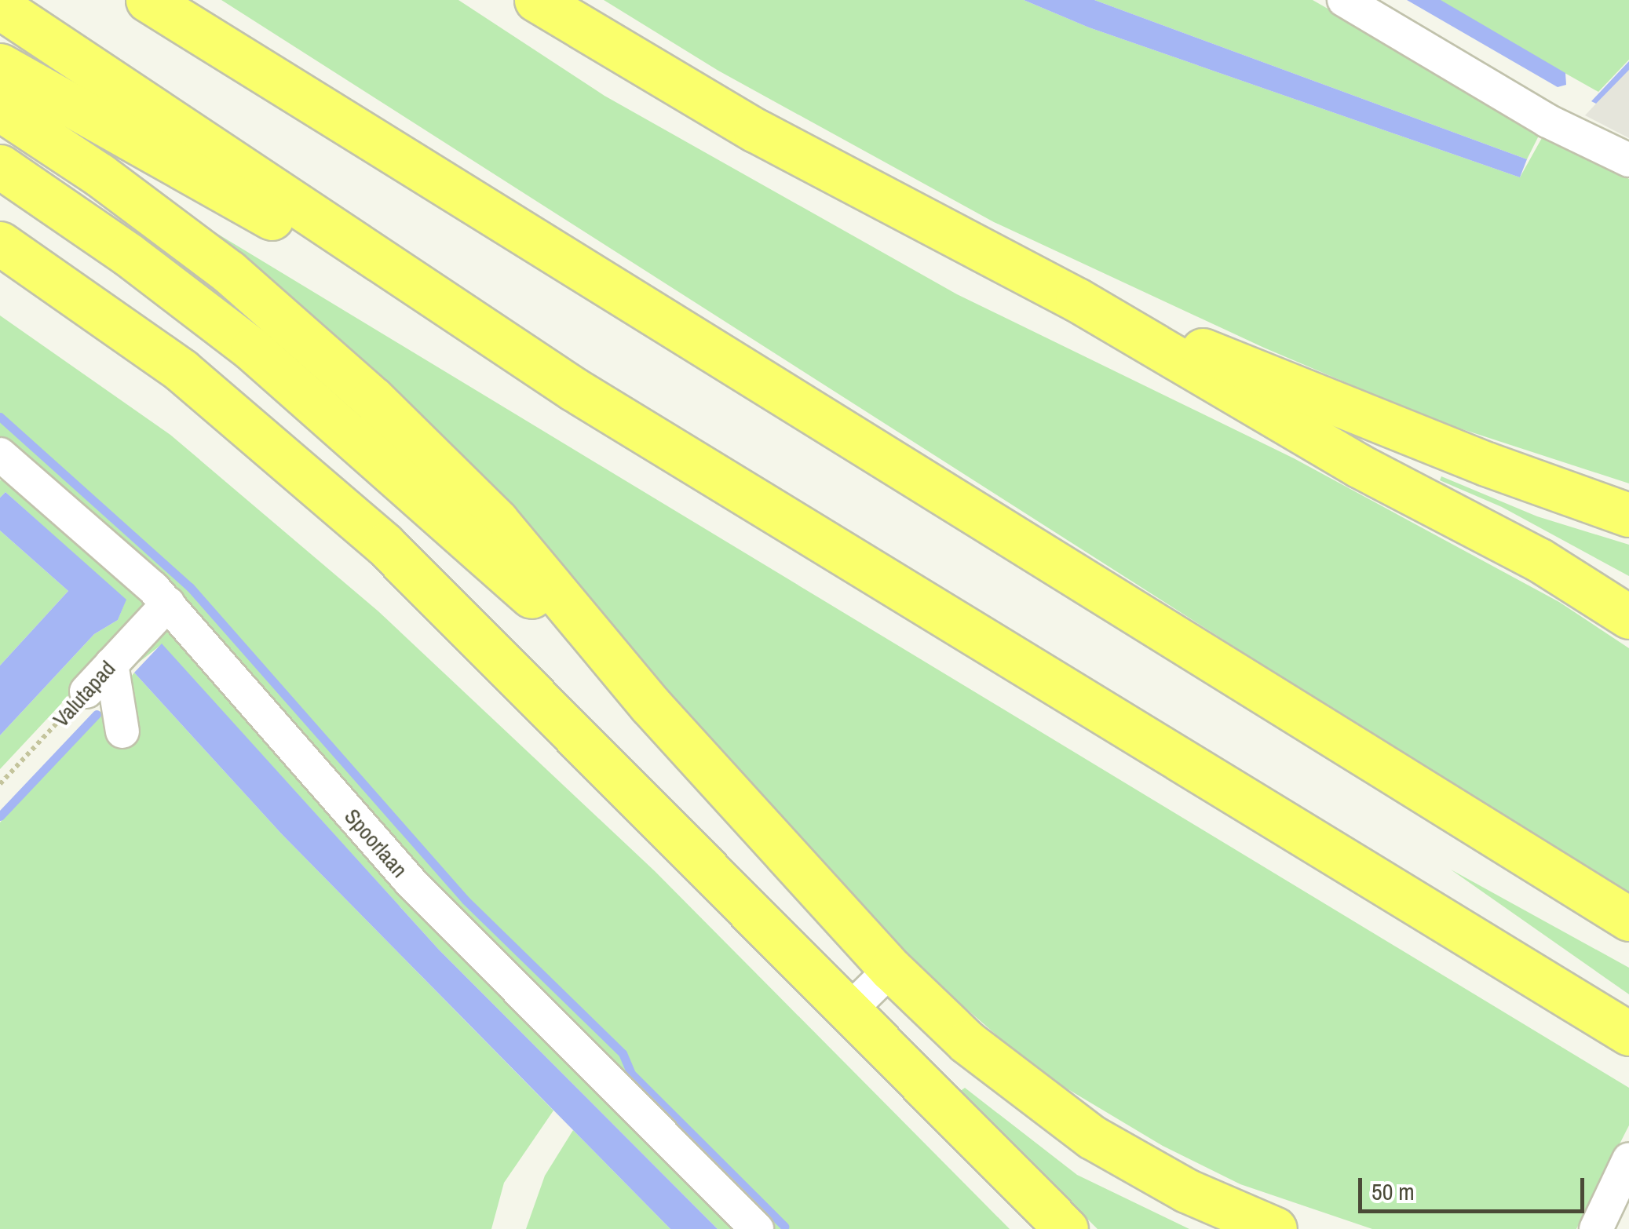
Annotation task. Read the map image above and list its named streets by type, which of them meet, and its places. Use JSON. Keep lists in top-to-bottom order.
{
  "streets": {
    "street": ["Valutapad", "Spoorlaan"]
  },
  "crossings": [
    ["Valutapad", "Spoorlaan"]
  ],
  "scale_bar": "50 m"
}
